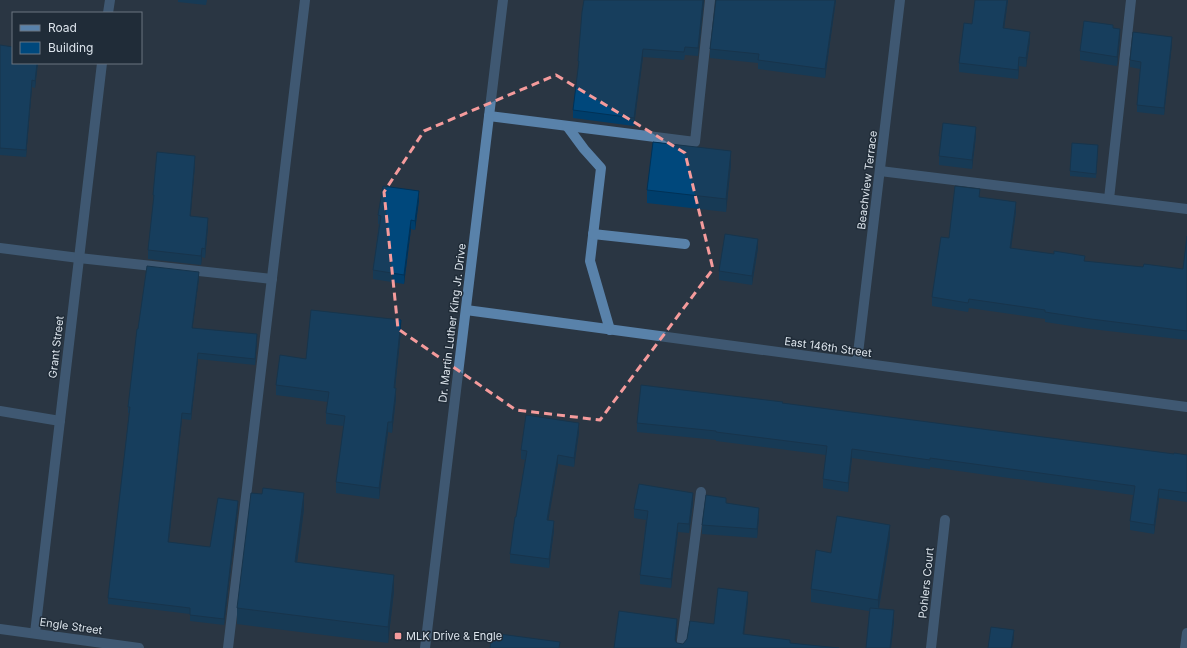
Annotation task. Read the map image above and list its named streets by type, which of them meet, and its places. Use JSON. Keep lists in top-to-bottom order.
{
  "streets": {
    "street": [
      "Beachview Terrace",
      "Dr. Martin Luther King Jr. Drive",
      "Grant Street",
      "East 146th Street",
      "Pohlers Court",
      "Engle Street"
    ]
  },
  "crossings": [
    ["Beachview Terrace", "East 146th Street"],
    ["Dr. Martin Luther King Jr. Drive", "East 146th Street"],
    ["Grant Street", "Engle Street"]
  ],
  "places": {
    "transit": ["MLK Drive & Engle"]
  },
  "legend": ["Road", "Building"]
}
